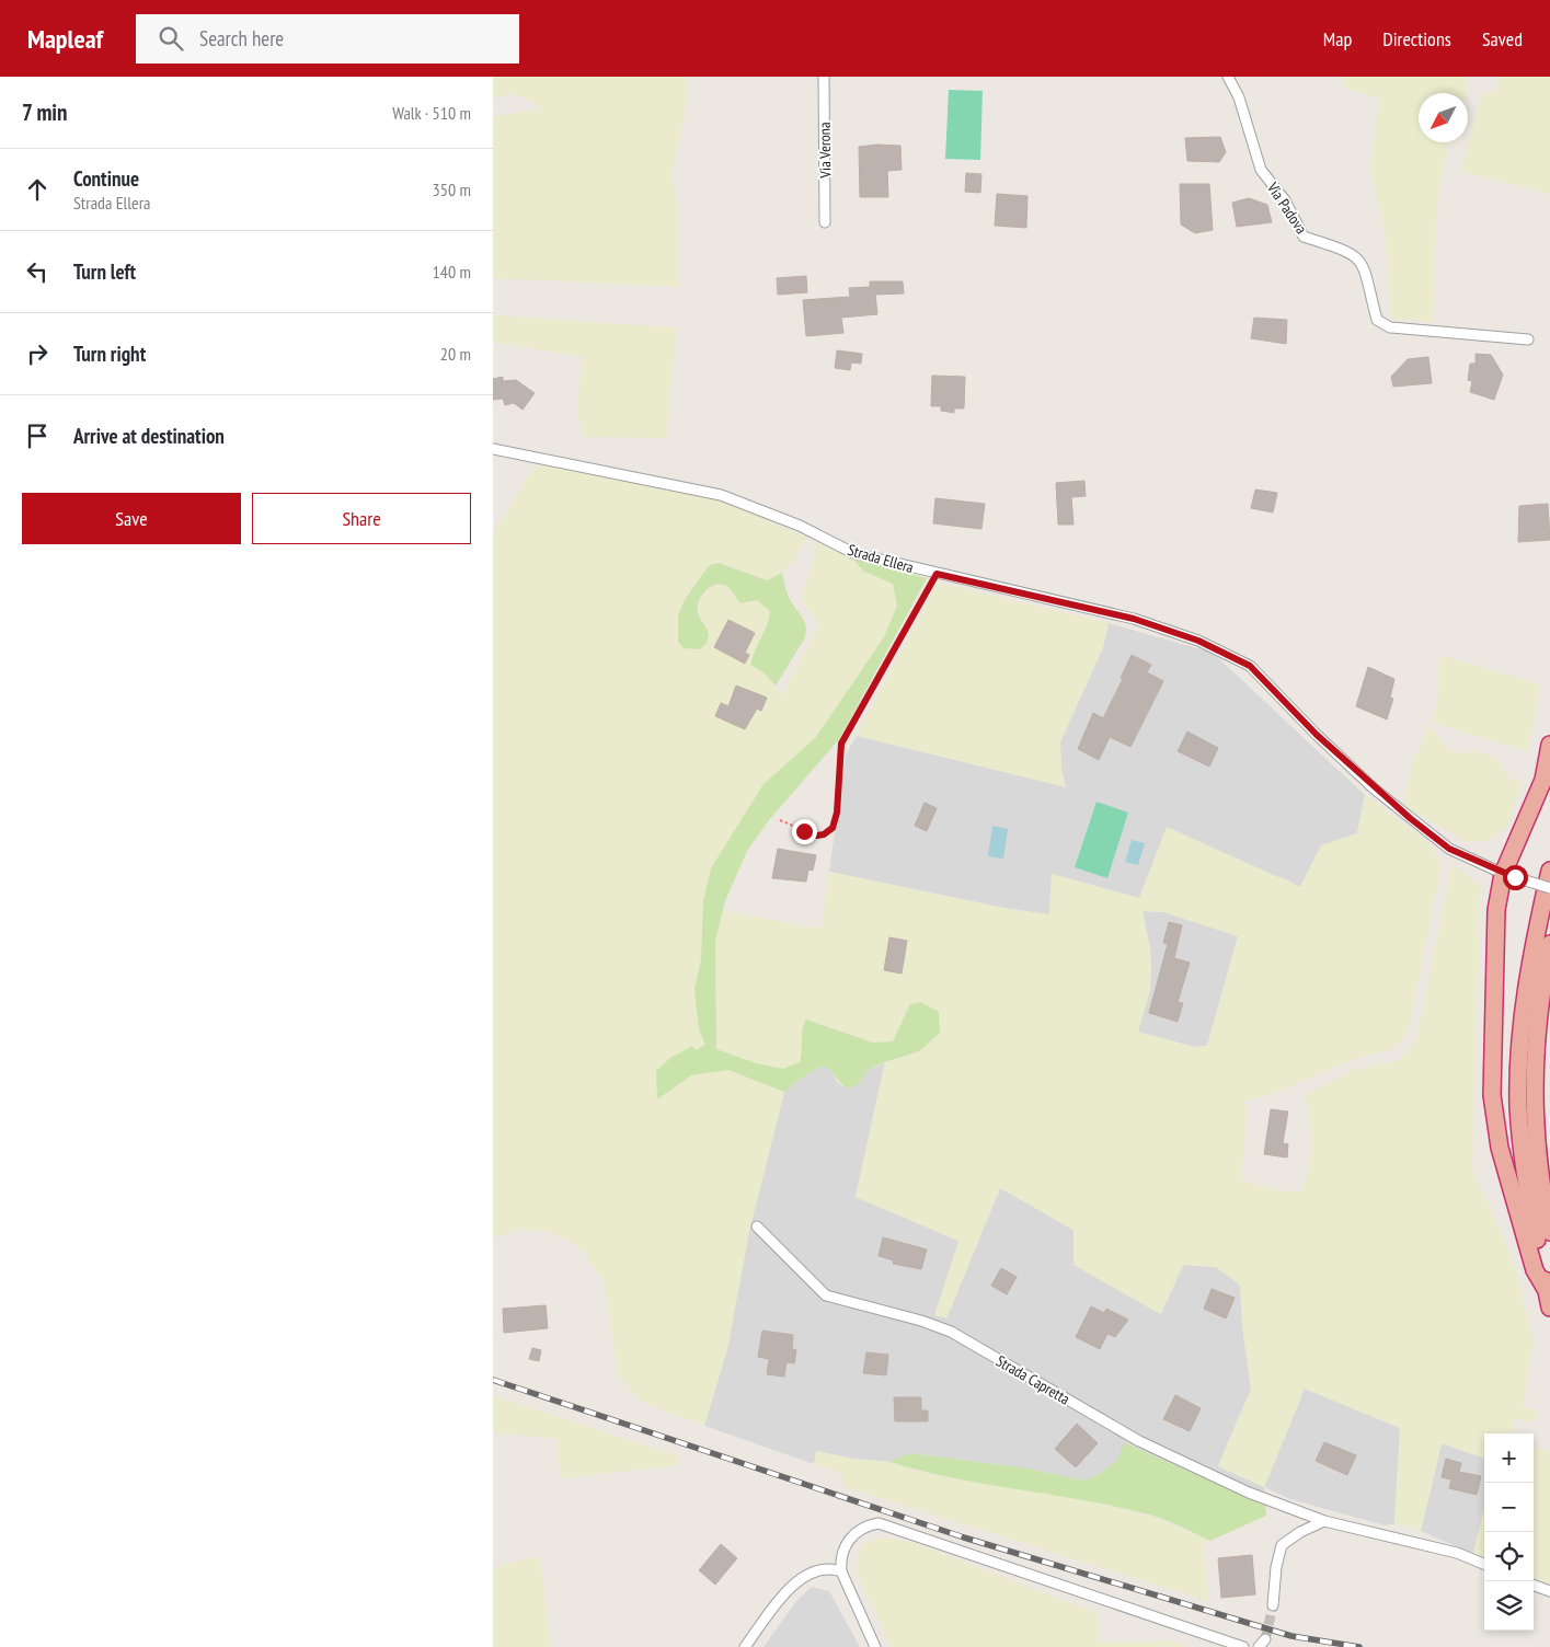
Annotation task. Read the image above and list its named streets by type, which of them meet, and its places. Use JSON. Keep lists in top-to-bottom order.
{
  "streets": {
    "street": [
      "Via Verona",
      "Via Padova",
      "Strada Ellera",
      "Strada Capretta"
    ]
  },
  "north": "bottom left",
  "page": {
    "header": "Mapleaf",
    "search": "Search here",
    "nav": ["Map", "Directions", "Saved"],
    "heading": ["7 min", "Walk · 510 m"],
    "list": [
      ["Continue", "Strada Ellera", "350 m"],
      ["Turn left", "140 m"],
      ["Turn right", "20 m"],
      "Arrive at destination"
    ],
    "buttons": ["Save", "Share"],
    "map_buttons": ["+", "−"]
  }
}
